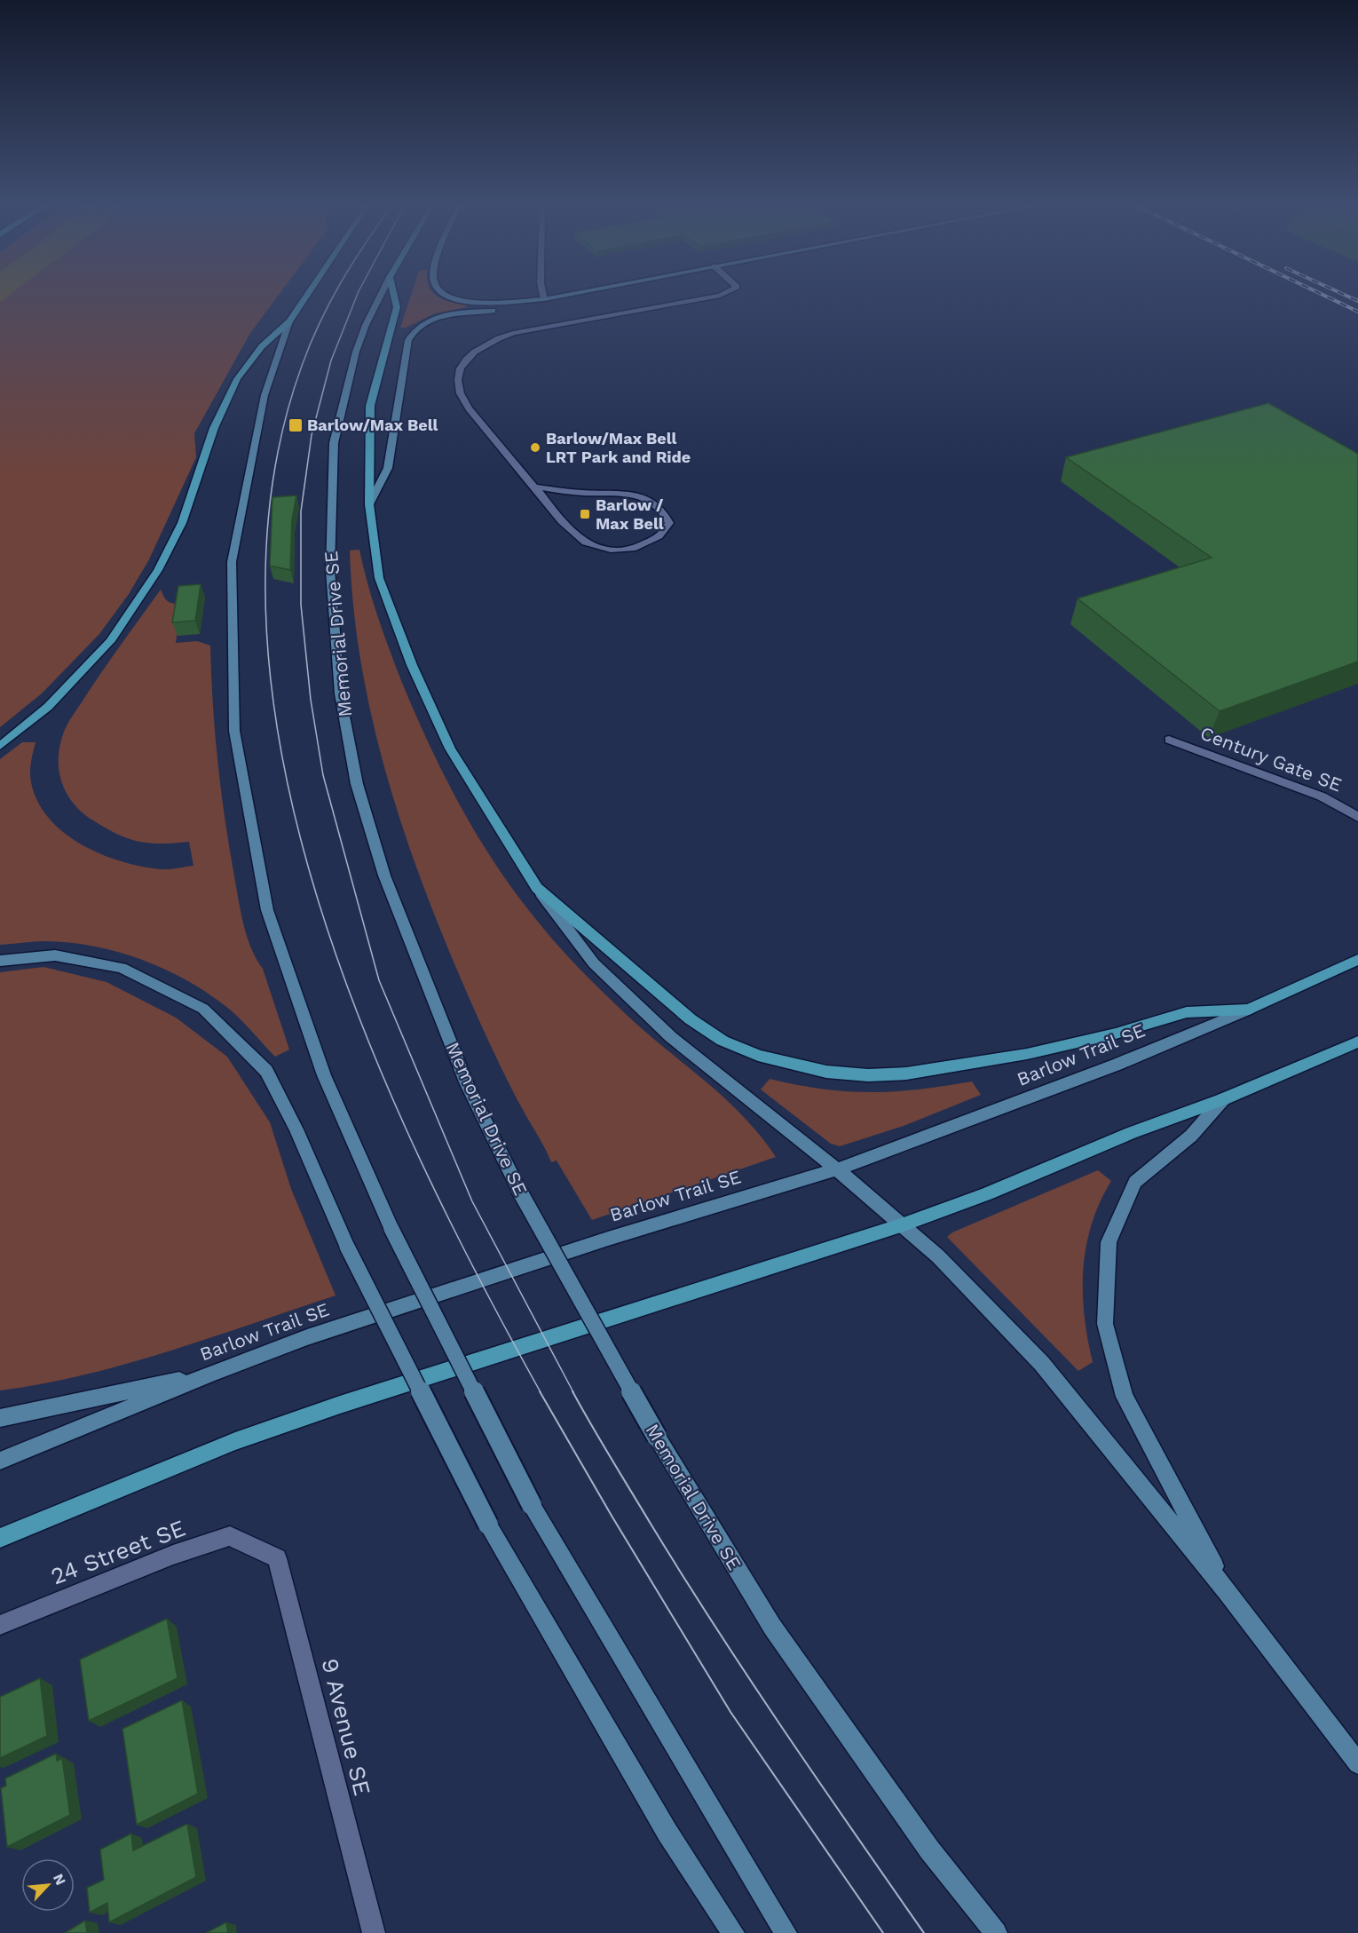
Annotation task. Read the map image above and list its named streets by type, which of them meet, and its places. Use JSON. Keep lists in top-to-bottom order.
{
  "streets": {
    "main road": ["Memorial Drive SE", "Barlow Trail SE"],
    "street": ["Century Gate SE", "24 Street SE", "9 Avenue SE"]
  },
  "crossings": [
    ["24 Street SE", "9 Avenue SE"]
  ],
  "places": {
    "transit": ["Barlow/Max Bell", "Barlow / Max Bell"],
    "other": ["Barlow/Max Bell LRT Park and Ride"]
  },
  "north": "top right"
}
